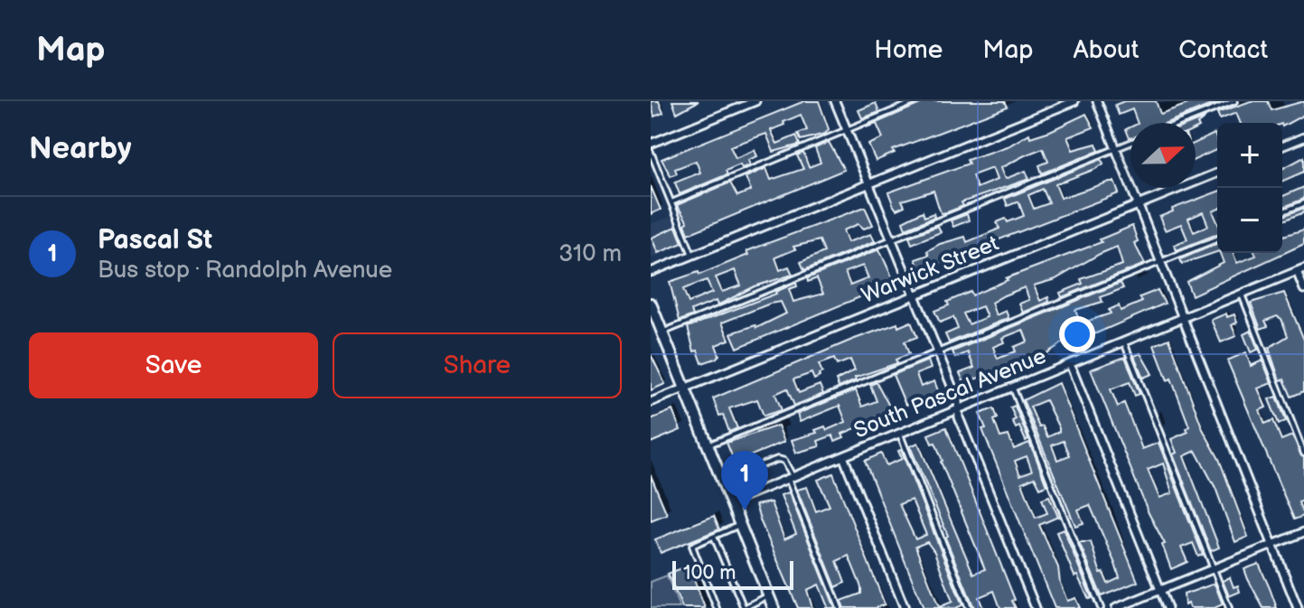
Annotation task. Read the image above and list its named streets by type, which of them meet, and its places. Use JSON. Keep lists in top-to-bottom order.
{
  "streets": {
    "street": ["Warwick Street", "South Pascal Avenue"]
  },
  "scale_bar": "100 m",
  "north": "right",
  "page": {
    "header": "Map",
    "nav": [
      "Home",
      "Map",
      "About",
      "Contact"
    ],
    "heading": "Nearby",
    "map_buttons": ["+", "−"],
    "list": [
      {
        "mark": "1",
        "name": "Pascal St",
        "note": "Bus stop · Randolph Avenue",
        "value": "310 m"
      }
    ],
    "buttons": ["Save", "Share"],
    "pins": "1",
    "scale": "100 m"
  }
}
